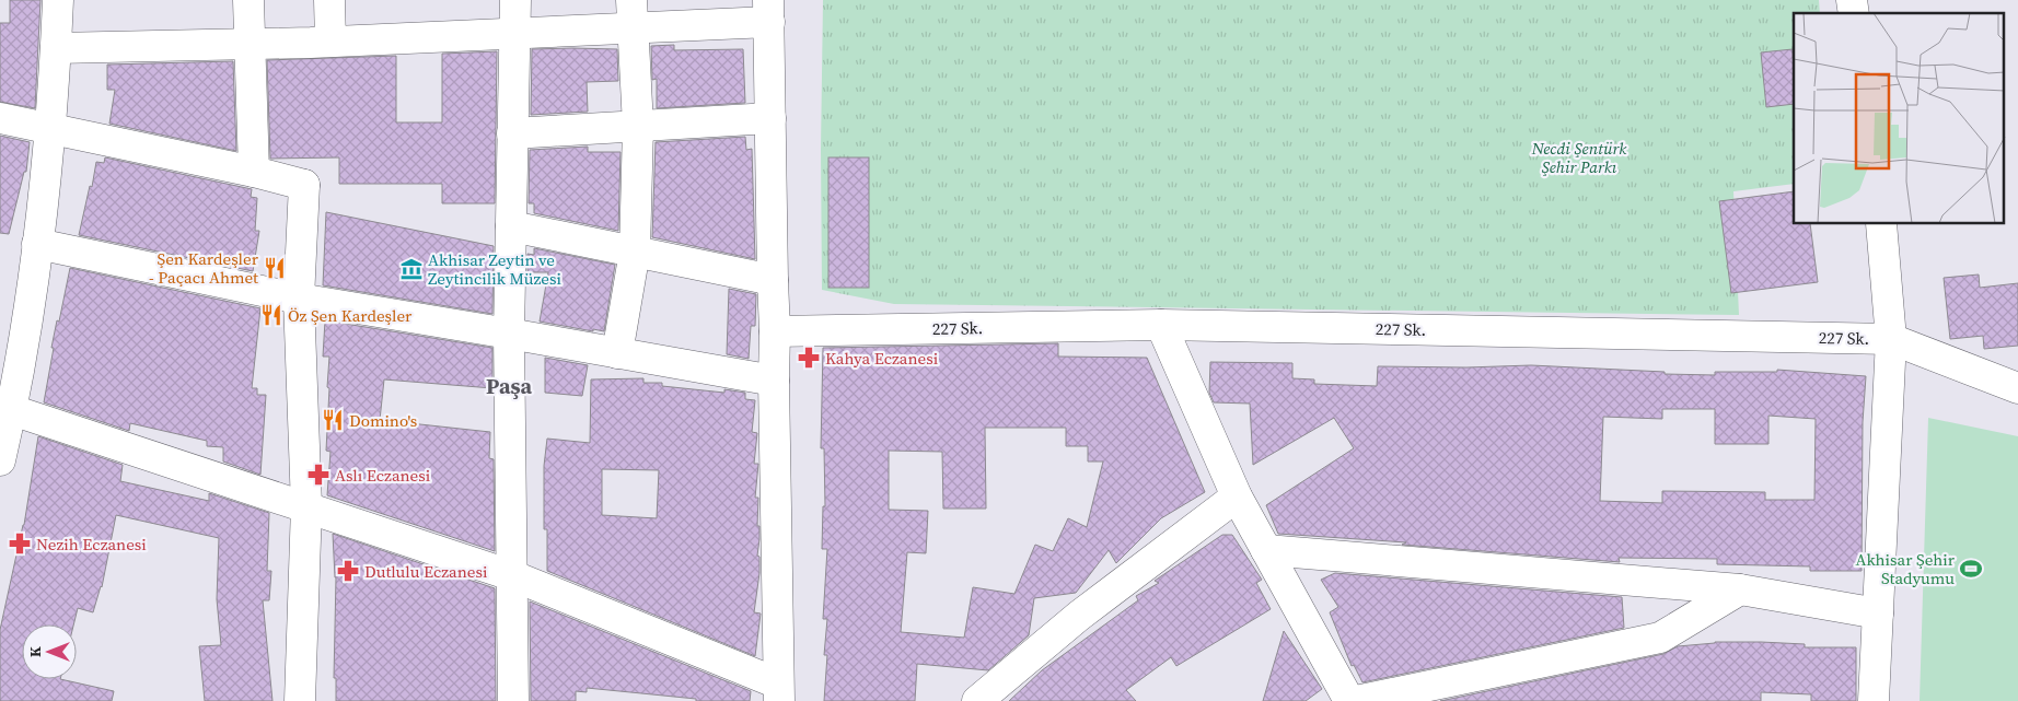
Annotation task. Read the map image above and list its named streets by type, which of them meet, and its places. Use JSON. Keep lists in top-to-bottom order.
{
  "streets": {
    "street": ["227 Sk."]
  },
  "districts": ["Paşa"],
  "parks": ["Necdi Şentürk Şehir Parkı"],
  "places": {
    "restaurant": ["Şen Kardeşler - Paçacı Ahmet", "Öz Şen Kardeşler", "Domino's"],
    "museum": ["Akhisar Zeytin ve Zeytincilik Müzesi"],
    "pharmacy": [
      "Kahya Eczanesi",
      "Aslı Eczanesi",
      "Nezih Eczanesi",
      "Dutlulu Eczanesi"
    ],
    "sports": ["Akhisar Şehir Stadyumu"]
  },
  "north": "left"
}
